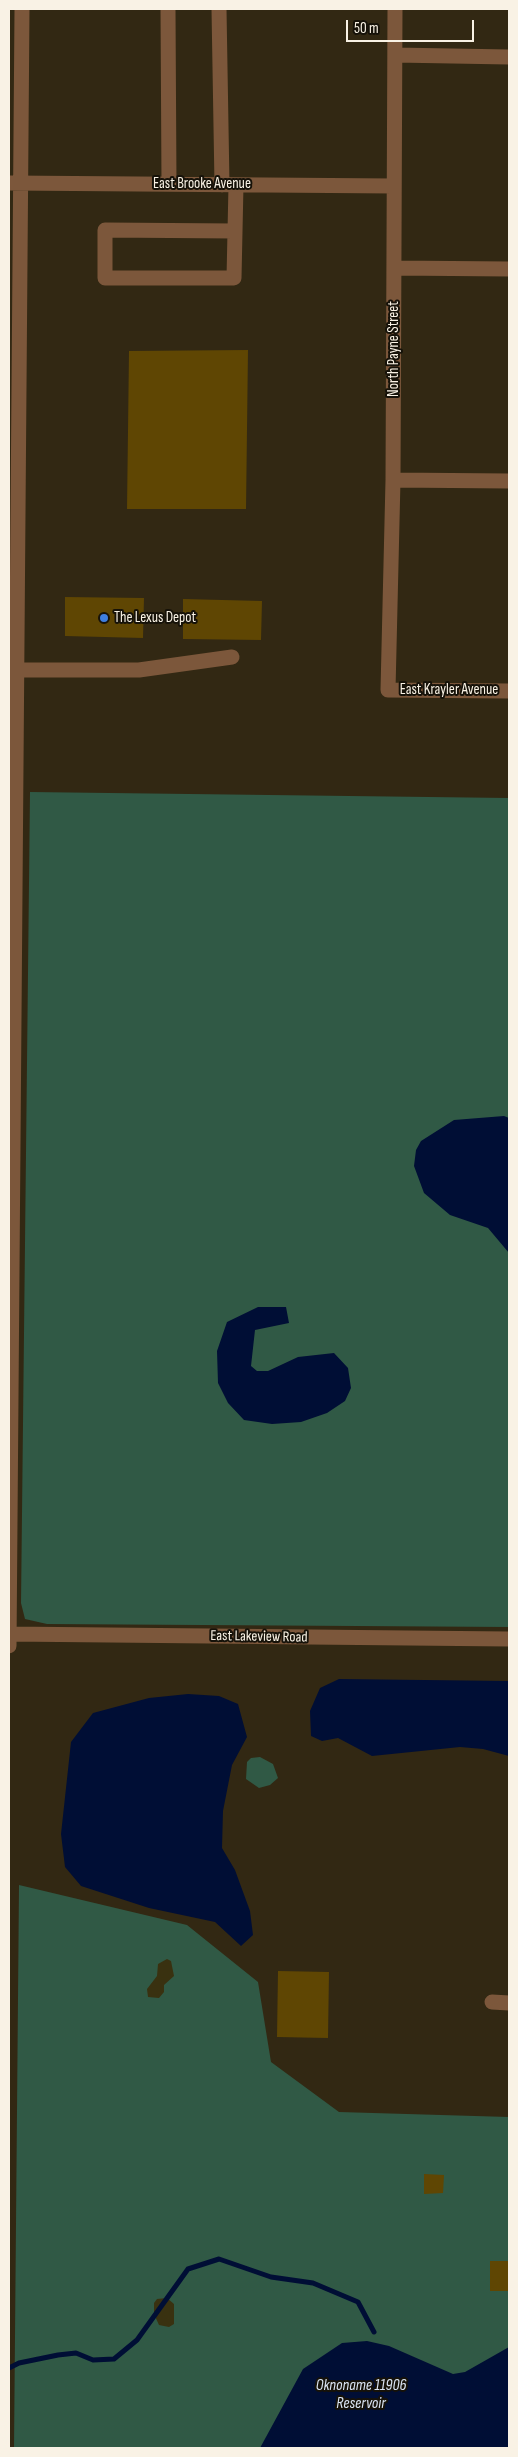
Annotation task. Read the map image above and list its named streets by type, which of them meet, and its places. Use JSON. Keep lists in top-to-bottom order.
{
  "streets": {
    "street": [
      "East Brooke Avenue",
      "North Payne Street",
      "East Krayler Avenue",
      "East Lakeview Road"
    ]
  },
  "crossings": [
    ["East Brooke Avenue", "North Payne Street"],
    ["North Payne Street", "East Krayler Avenue"]
  ],
  "water": ["Oknoname 11906 Reservoir"],
  "places": ["The Lexus Depot"],
  "scale_bar": "50 m"
}
